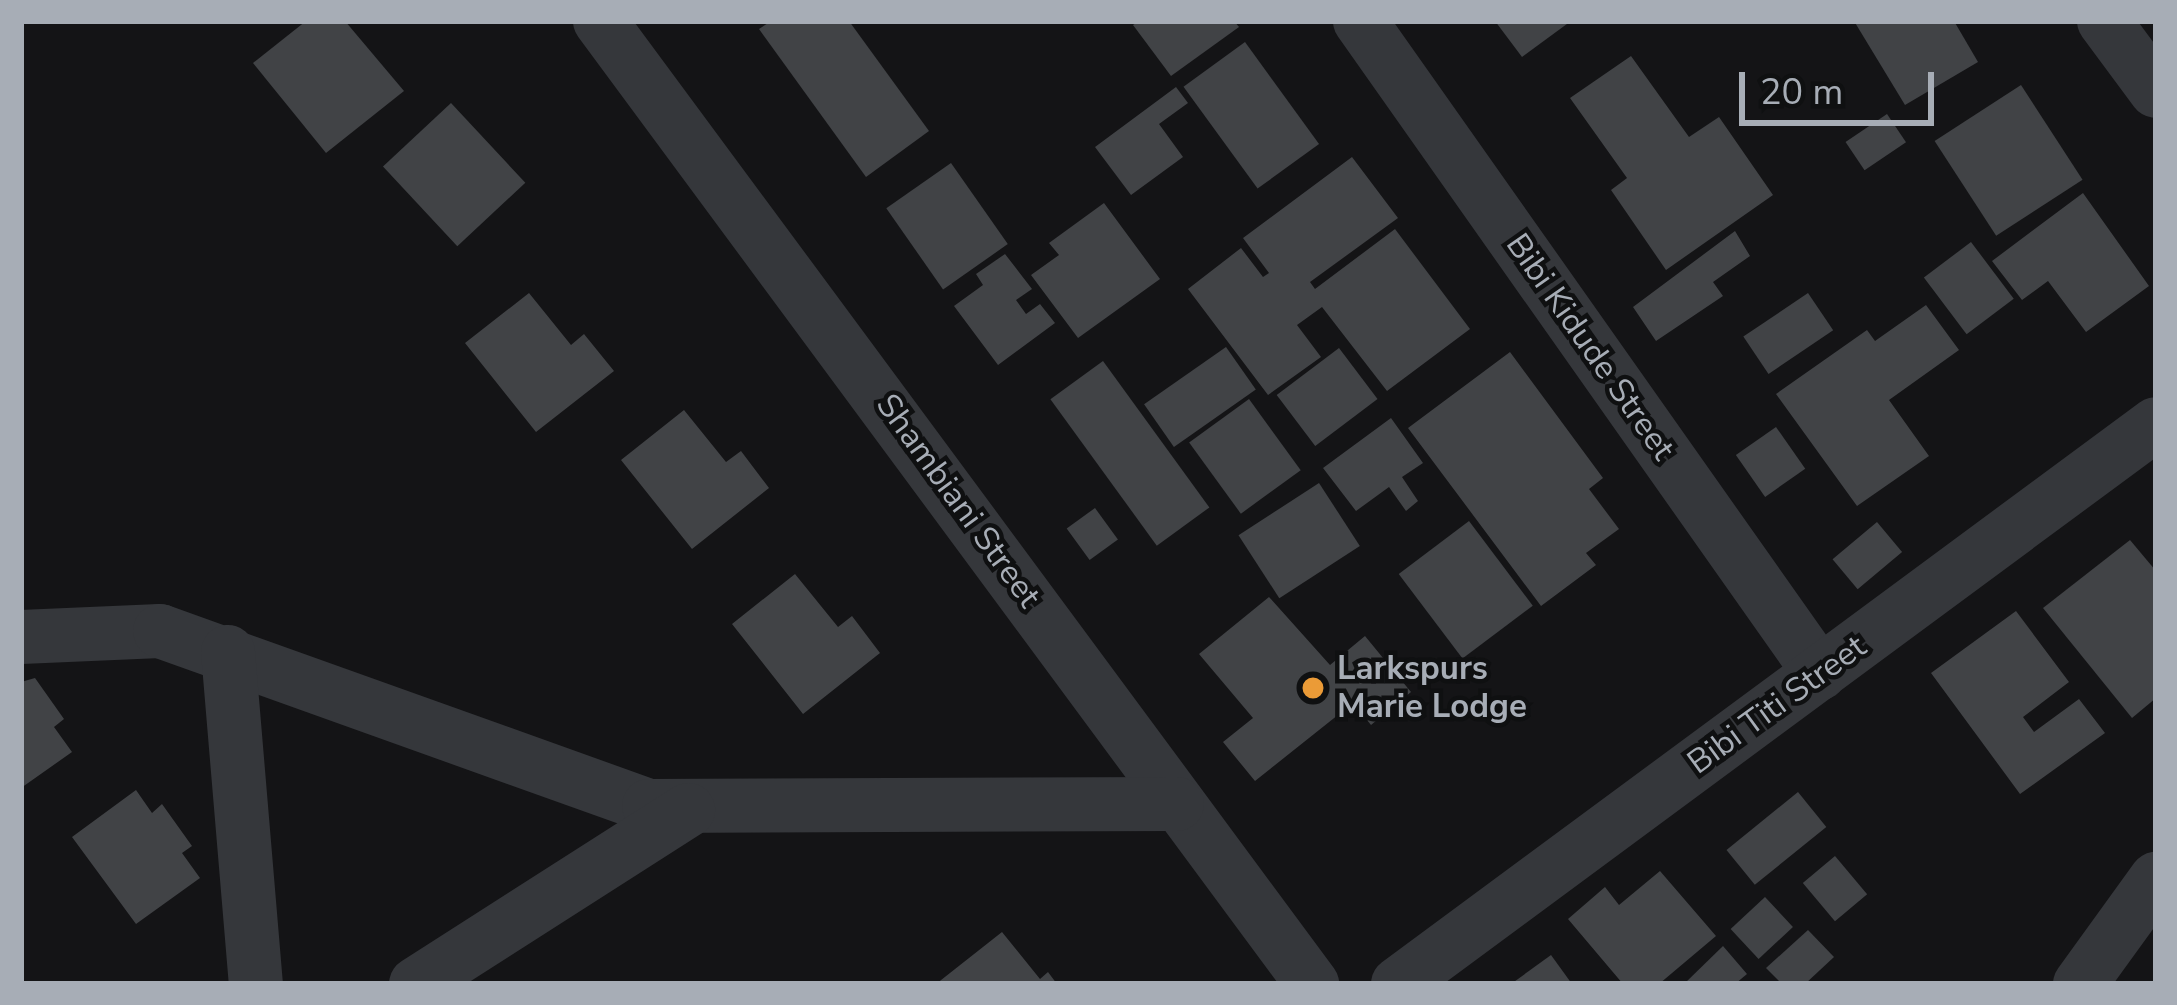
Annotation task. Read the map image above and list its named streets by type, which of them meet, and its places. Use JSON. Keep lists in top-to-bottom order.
{
  "streets": {
    "street": ["Bibi Kidude Street", "Shambiani Street", "Bibi Titi Street"]
  },
  "crossings": [
    ["Bibi Kidude Street", "Bibi Titi Street"]
  ],
  "places": ["Larkspurs Marie Lodge"],
  "scale_bar": "20 m"
}
